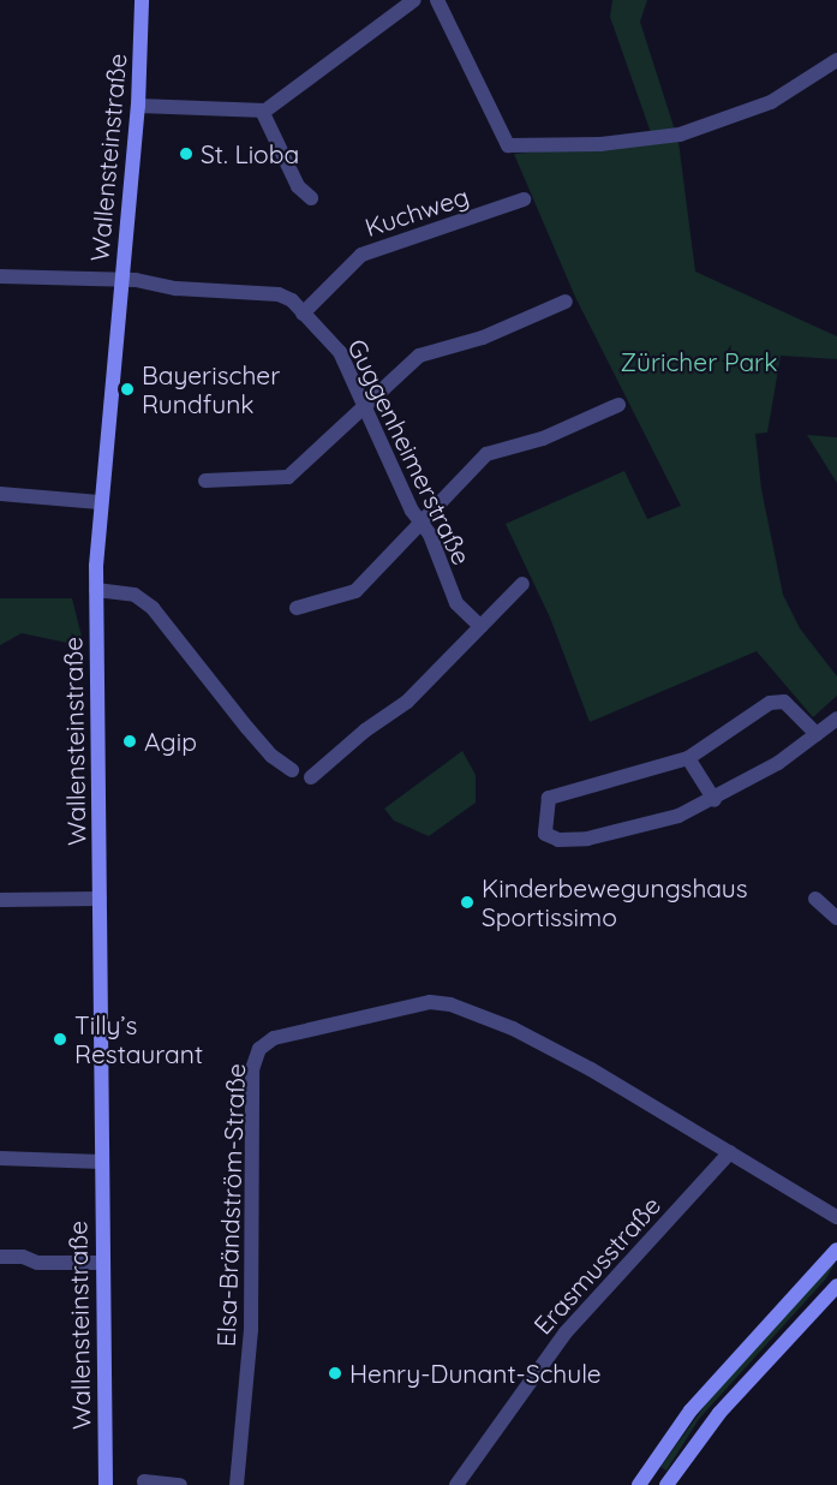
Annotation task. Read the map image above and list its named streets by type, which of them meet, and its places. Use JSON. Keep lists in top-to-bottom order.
{
  "streets": {
    "street": [
      "Wallensteinstraße",
      "Kuchweg",
      "Guggenheimerstraße",
      "Elsa-Brändström-Straße",
      "Erasmusstraße"
    ]
  },
  "crossings": [
    ["Wallensteinstraße", "Guggenheimerstraße"],
    ["Kuchweg", "Guggenheimerstraße"],
    ["Elsa-Brändström-Straße", "Erasmusstraße"]
  ],
  "parks": ["Züricher Park"],
  "places": [
    "St. Lioba",
    "Bayerischer Rundfunk",
    "Agip",
    "Kinderbewegungshaus Sportissimo",
    "Tilly’s Restaurant",
    "Henry-Dunant-Schule"
  ]
}
